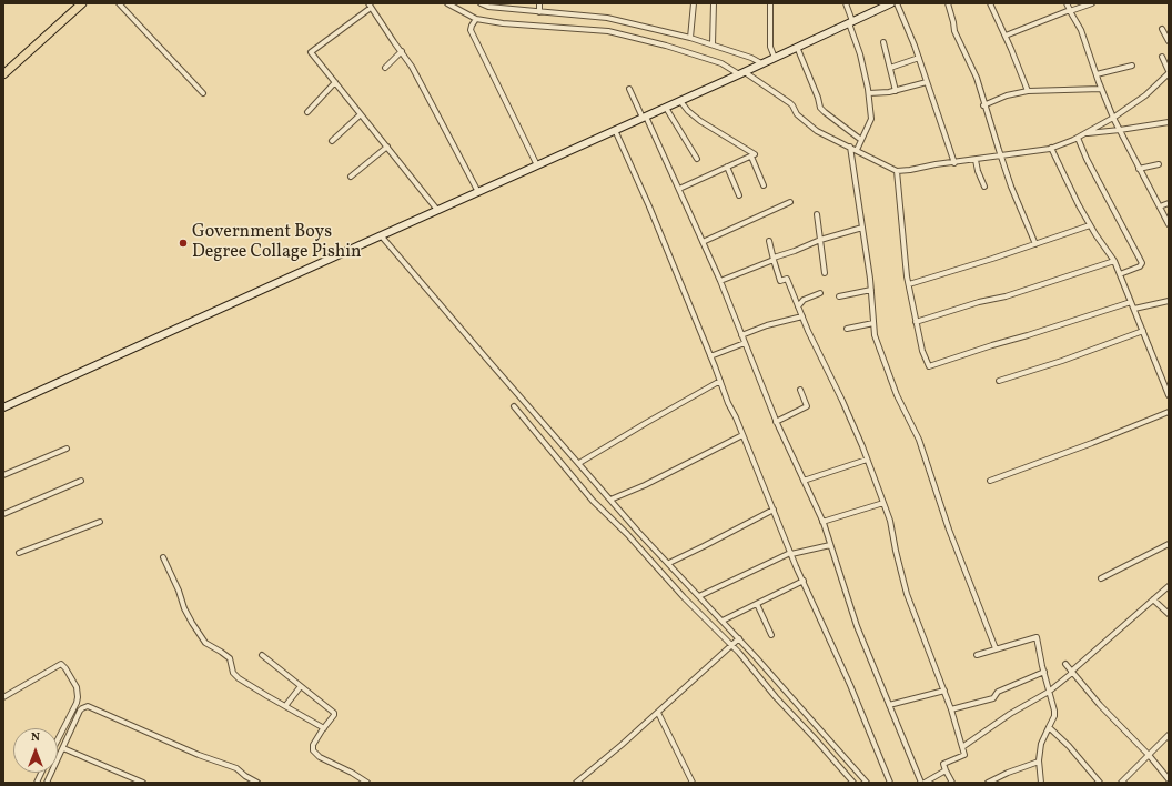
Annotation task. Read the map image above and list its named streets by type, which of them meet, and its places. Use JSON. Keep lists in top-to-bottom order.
{
  "places": ["Government Boys Degree Collage Pishin"],
  "north": "top"
}
